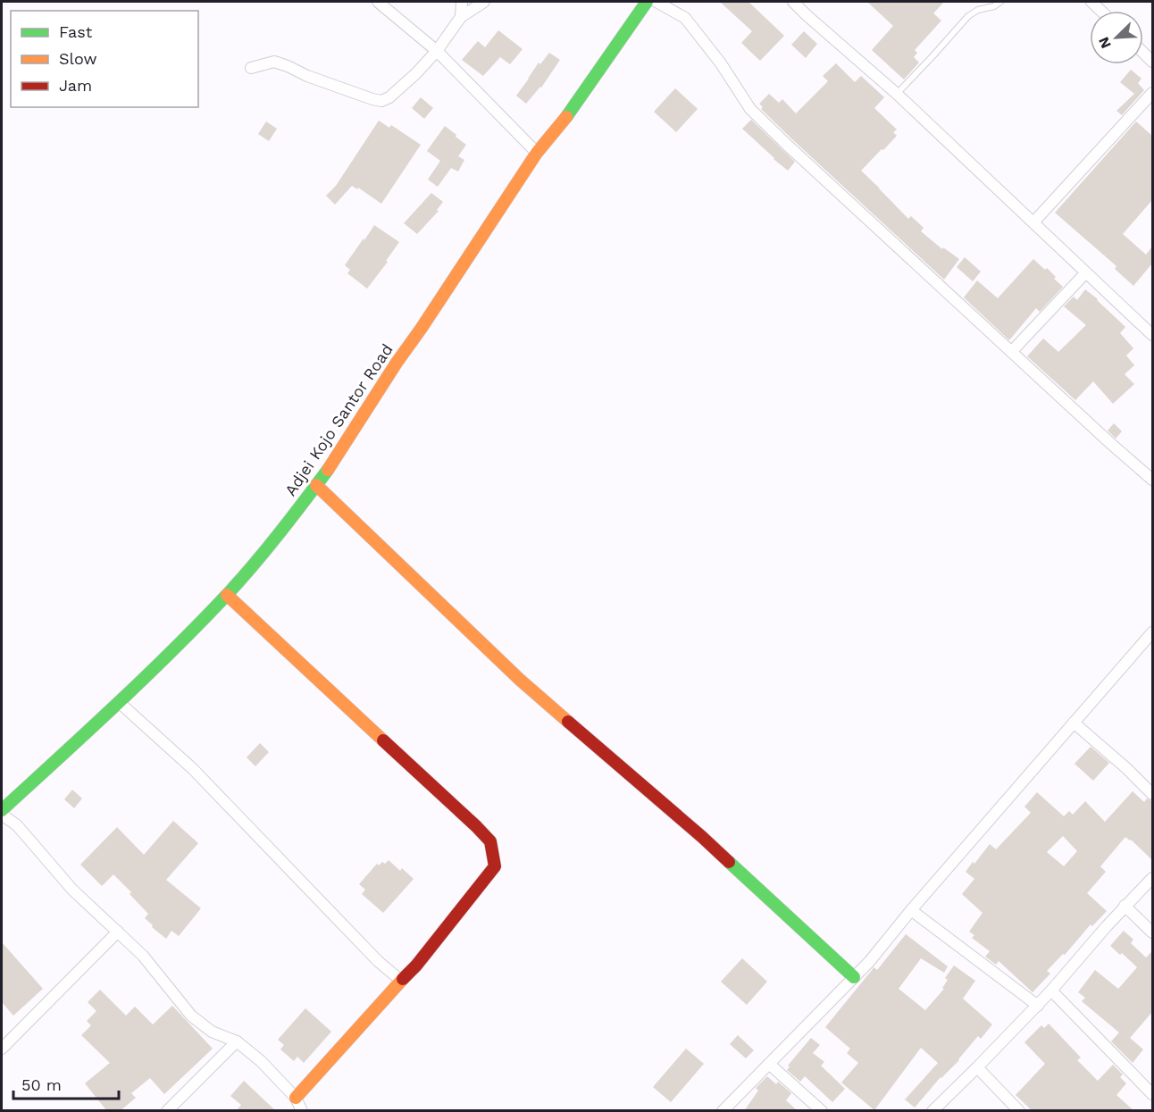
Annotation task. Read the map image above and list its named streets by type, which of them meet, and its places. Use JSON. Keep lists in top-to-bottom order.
{
  "streets": {
    "street": ["Adjei Kojo Santor Road"]
  },
  "legend": ["Fast", "Slow", "Jam"],
  "scale_bar": "50 m",
  "north": "bottom left"
}
